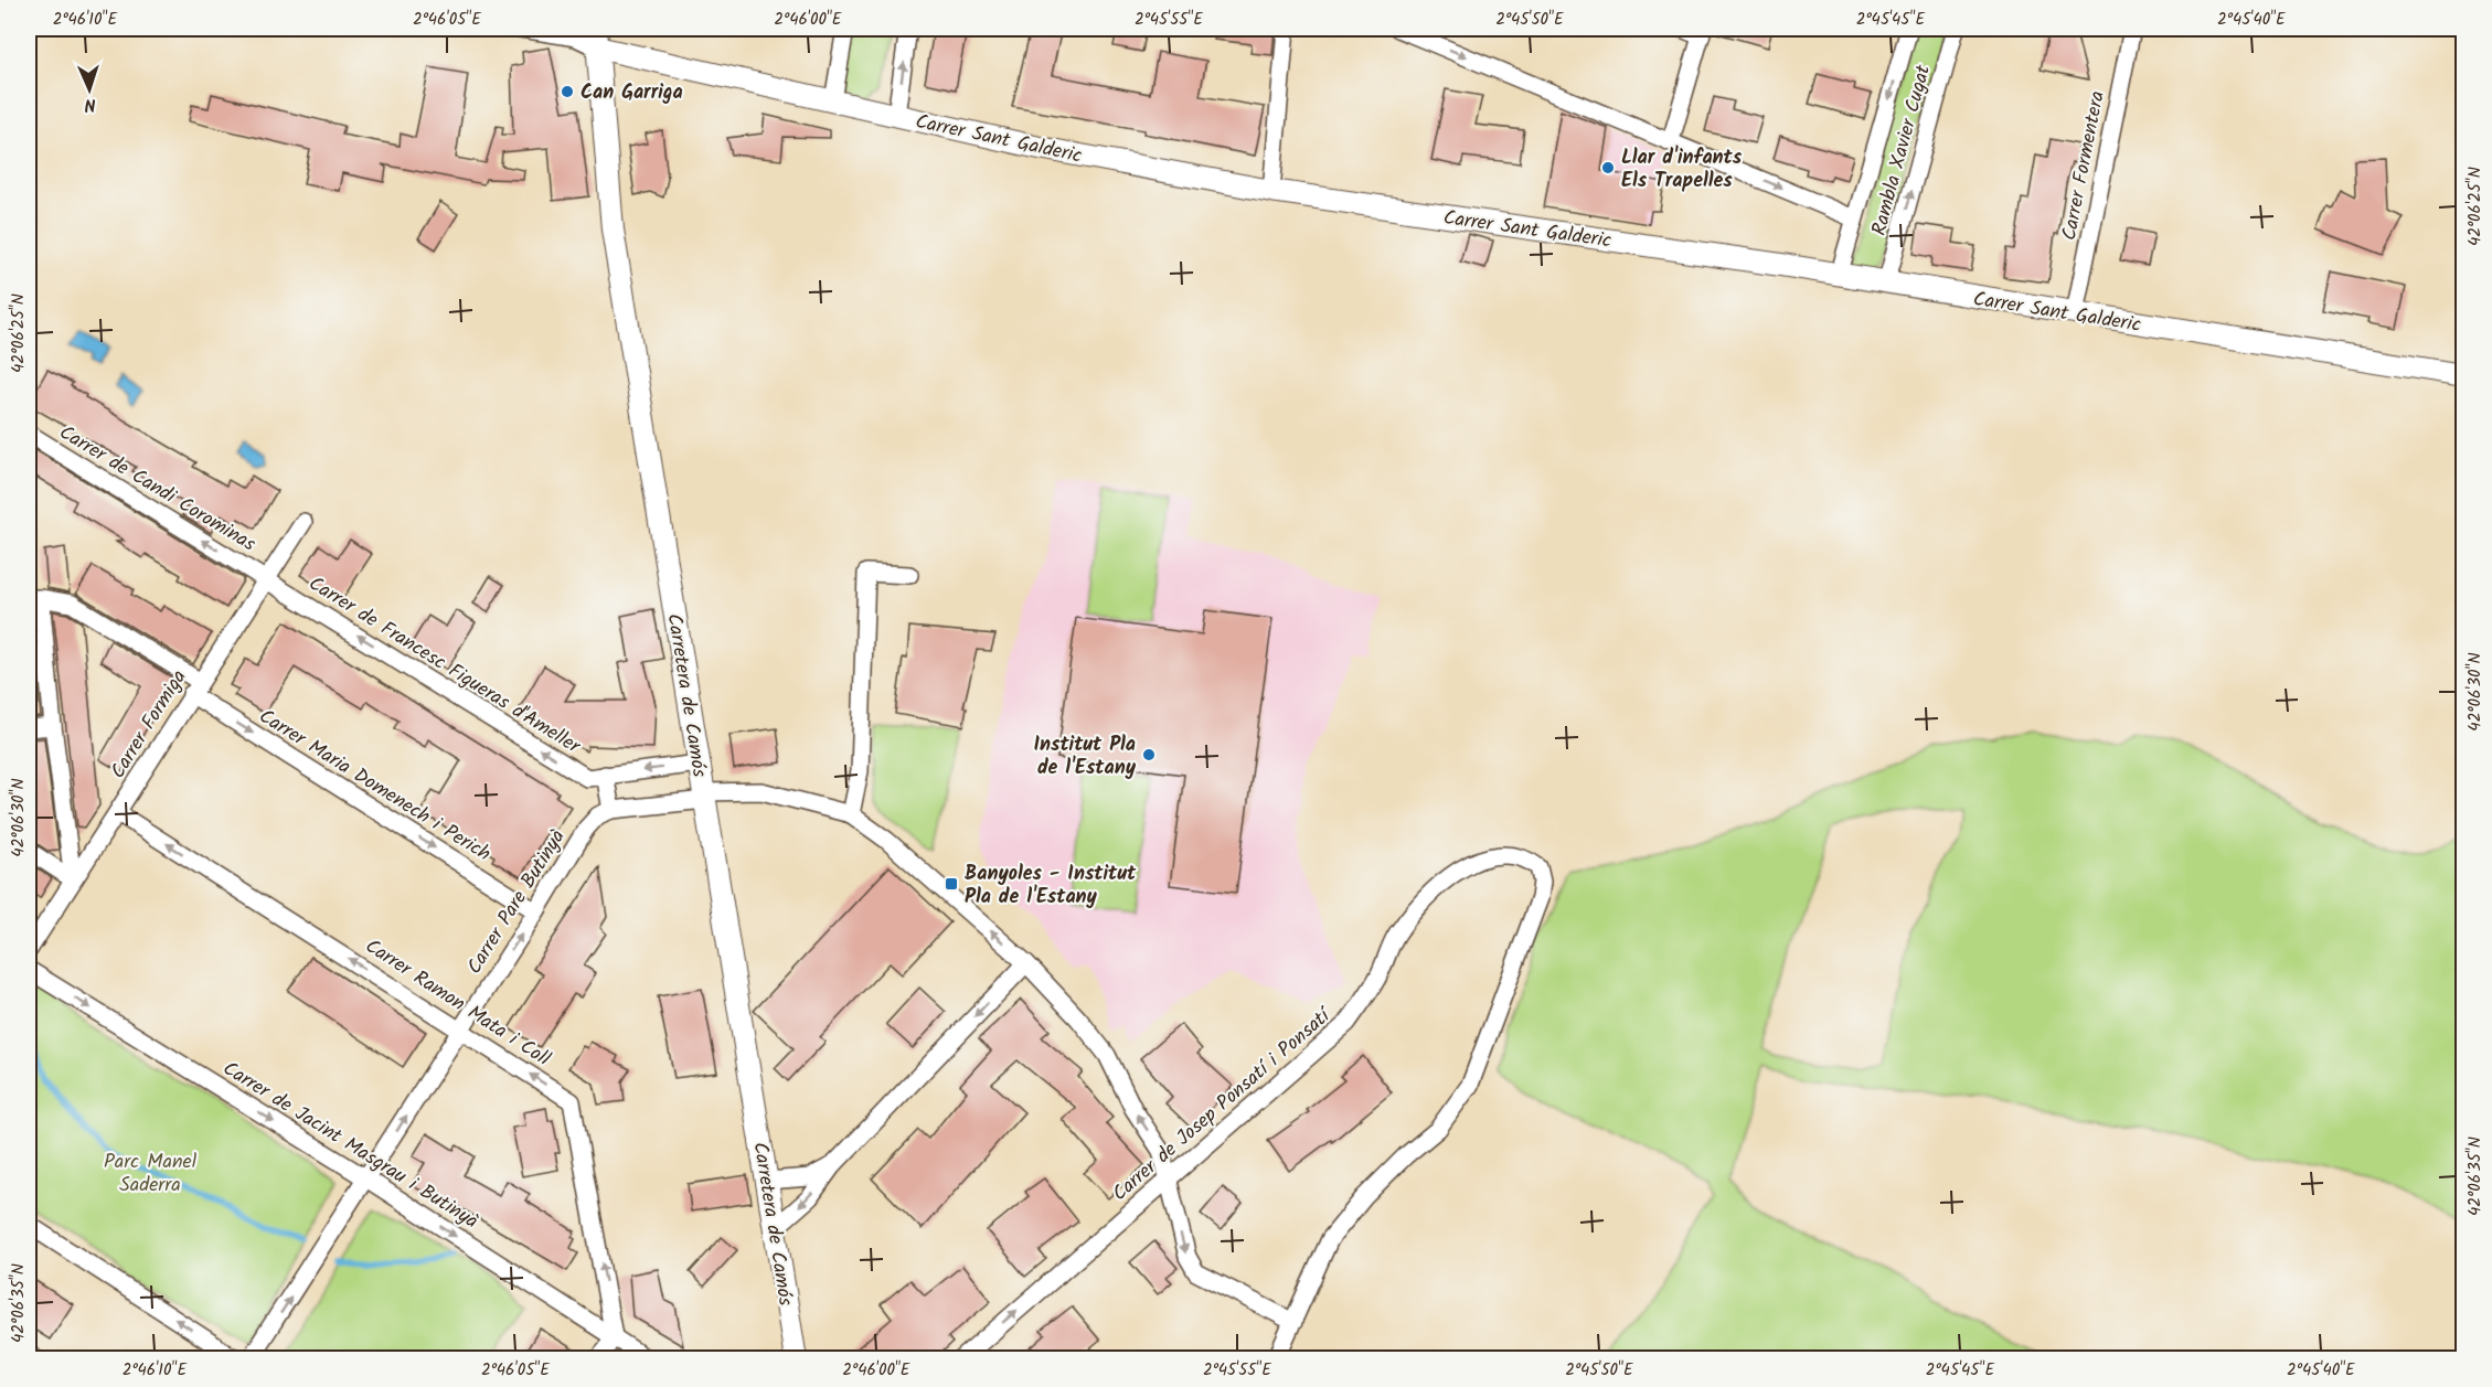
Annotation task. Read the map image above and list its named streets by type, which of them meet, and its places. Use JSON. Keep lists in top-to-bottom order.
{
  "streets": {
    "street": [
      "Carrer Sant Galderic",
      "Rambla Xavier Cugat",
      "Carrer Formentera",
      "Carrer de Candi Corominas",
      "Carrer de Francesc Figueras d'Ameller",
      "Carretera de Camós",
      "Carrer Formiga",
      "Carrer Maria Domenech i Perich",
      "Carrer Pare Butinyà",
      "Carrer Ramon Mata i Coll",
      "Carrer de Josep Ponsatí i Ponsatí",
      "Carrer de Jacint Masgrau i Butinyà"
    ]
  },
  "crossings": [
    ["Carrer Sant Galderic", "Rambla Xavier Cugat"],
    ["Carrer Sant Galderic", "Carrer Formentera"],
    ["Carrer Sant Galderic", "Carretera de Camós"],
    ["Carrer de Candi Corominas", "Carrer de Francesc Figueras d'Ameller"],
    ["Carrer de Candi Corominas", "Carrer Formiga"],
    ["Carrer de Francesc Figueras d'Ameller", "Carretera de Camós"],
    ["Carrer de Francesc Figueras d'Ameller", "Carrer Formiga"],
    ["Carrer Formiga", "Carrer Maria Domenech i Perich"],
    ["Carrer Formiga", "Carrer Ramon Mata i Coll"],
    ["Carrer Maria Domenech i Perich", "Carrer Pare Butinyà"],
    ["Carrer Pare Butinyà", "Carrer Ramon Mata i Coll"],
    ["Carrer Pare Butinyà", "Carrer de Jacint Masgrau i Butinyà"],
    ["Carrer Ramon Mata i Coll", "Carrer de Jacint Masgrau i Butinyà"]
  ],
  "one_way": [
    "Carrer de Candi Corominas",
    "Carrer de Francesc Figueras d'Ameller",
    "Carrer Maria Domenech i Perich",
    "Carrer Pare Butinyà",
    "Carrer Ramon Mata i Coll",
    "Carrer de Jacint Masgrau i Butinyà"
  ],
  "parks": ["Parc Manel Saderra"],
  "places": {
    "other": ["Can Garriga", "Llar d'infants Els Trapelles", "Institut Pla de l'Estany"],
    "transit": ["Banyoles - Institut Pla de l'Estany"]
  },
  "north": "bottom",
  "coordinates": [
    "2°46'10\"E",
    "2°46'05\"E",
    "2°46'00\"E",
    "2°45'55\"E",
    "2°45'50\"E",
    "2°45'45\"E",
    "2°45'40\"E",
    "42°06'25\"N",
    "42°06'30\"N",
    "42°06'35\"N"
  ]
}
